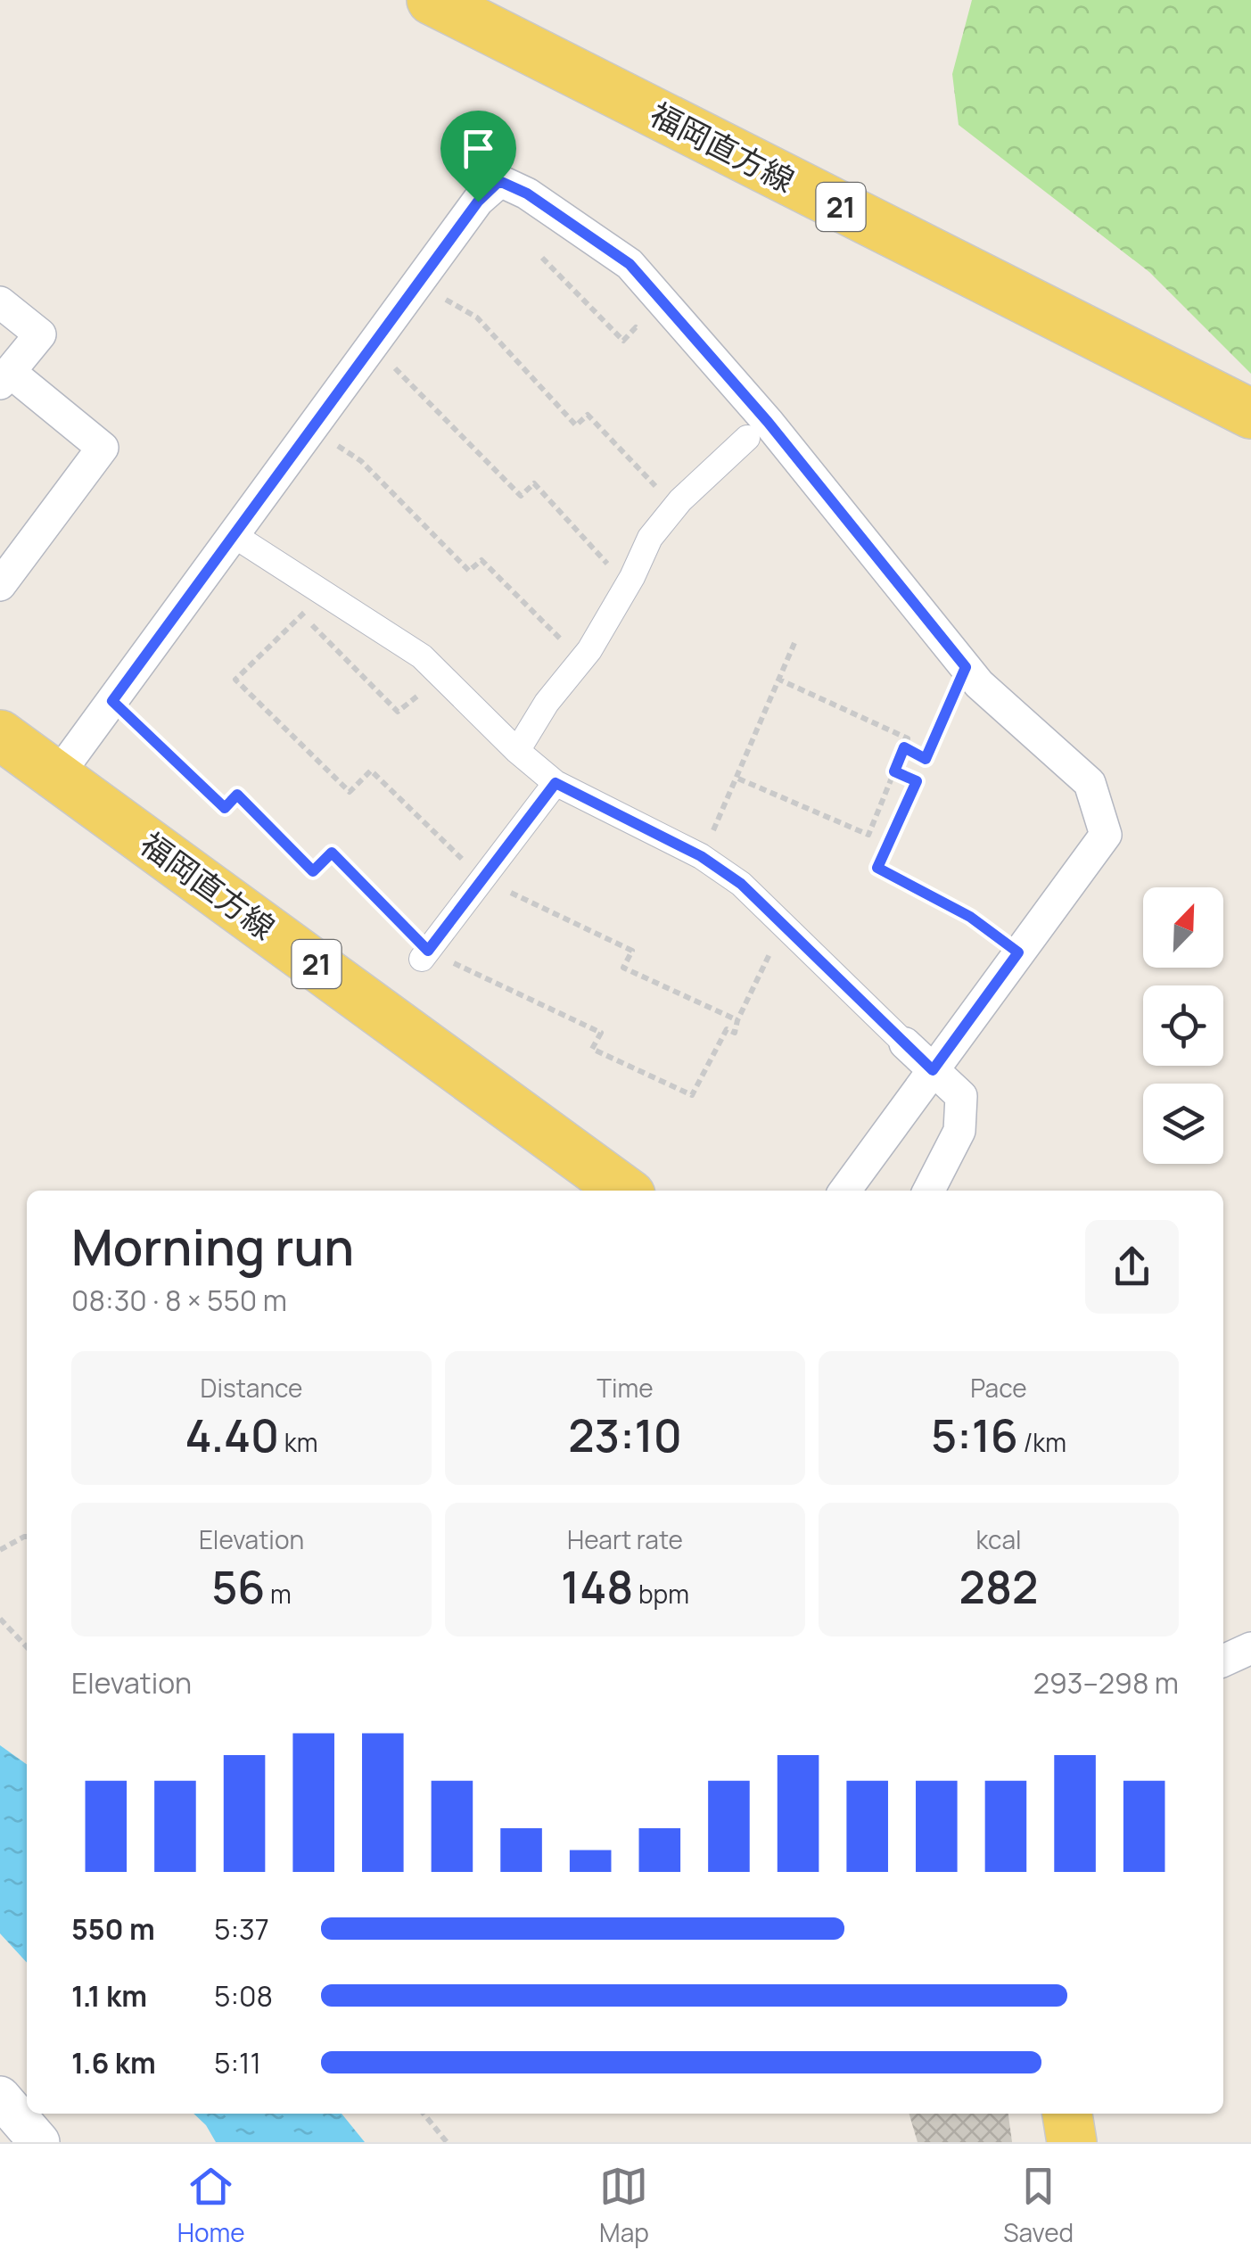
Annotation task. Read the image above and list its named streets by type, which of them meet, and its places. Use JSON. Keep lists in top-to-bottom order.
{
  "streets": {
    "main road": ["福岡直方線", "21"]
  },
  "north": "top right",
  "page": {
    "heading": ["Morning run", "08:30 · 8 × 550 m"],
    "stats": [
      ["Distance", "4.40 km"],
      ["Time", "23:10"],
      ["Pace", "5:16 /km"],
      ["Elevation", "56 m"],
      ["Heart rate", "148 bpm"],
      ["kcal", "282"]
    ],
    "chart": ["Elevation", "293–298 m"],
    "list": [
      {
        "name": "550 m",
        "note": "5:37"
      },
      {
        "name": "1.1 km",
        "note": "5:08"
      },
      {
        "name": "1.6 km",
        "note": "5:11"
      }
    ],
    "tabs": ["Home", "Map", "Saved"]
  }
}
